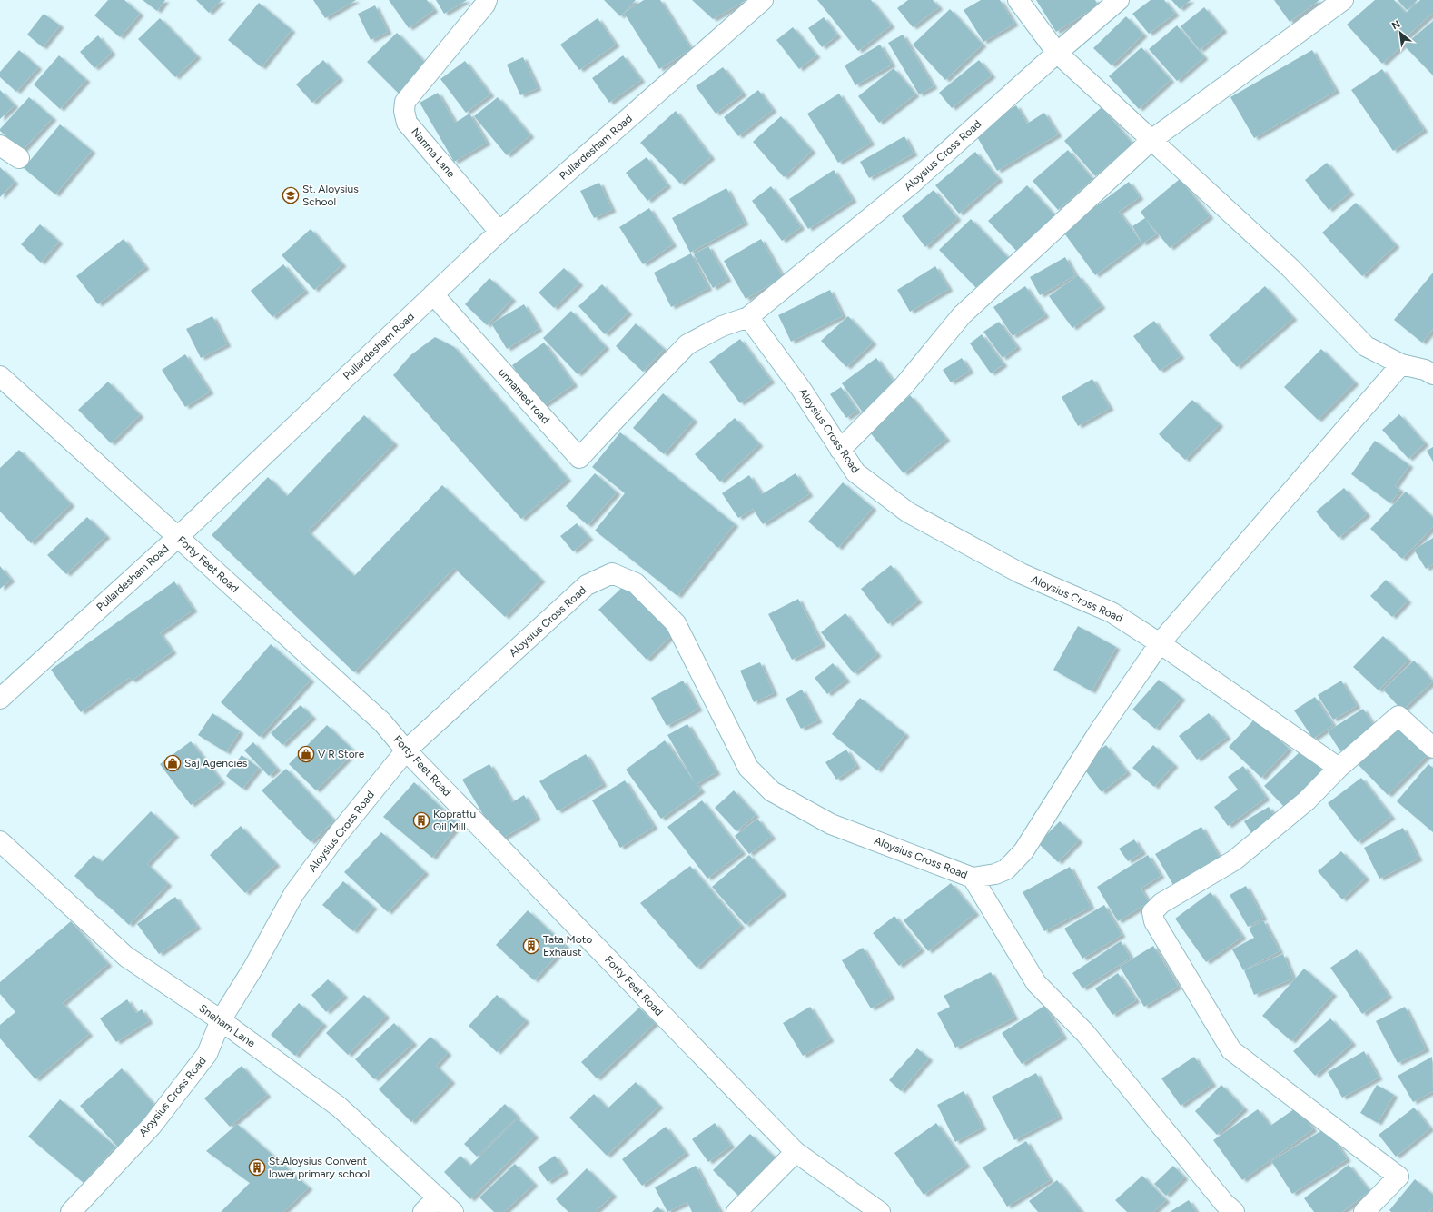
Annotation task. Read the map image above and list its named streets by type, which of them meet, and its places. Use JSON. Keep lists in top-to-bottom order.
{
  "streets": {
    "street": [
      "Pullardesham Road",
      "Nanma Lane",
      "Aloysius Cross Road",
      "unnamed road",
      "Forty Feet Road",
      "Sneham Lane"
    ]
  },
  "crossings": [
    ["Pullardesham Road", "Nanma Lane"],
    ["Pullardesham Road", "unnamed road"],
    ["Pullardesham Road", "Forty Feet Road"],
    ["Aloysius Cross Road", "unnamed road"],
    ["Aloysius Cross Road", "Forty Feet Road"],
    ["Aloysius Cross Road", "Sneham Lane"]
  ],
  "places": {
    "school or university": ["St. Aloysius School"],
    "shop": ["V R Store", "Saj Agencies"],
    "building": ["Koprattu Oil Mill", "Tata Moto Exhaust", "St.Aloysius Convent lower primary school"]
  },
  "north": "top left"
}
